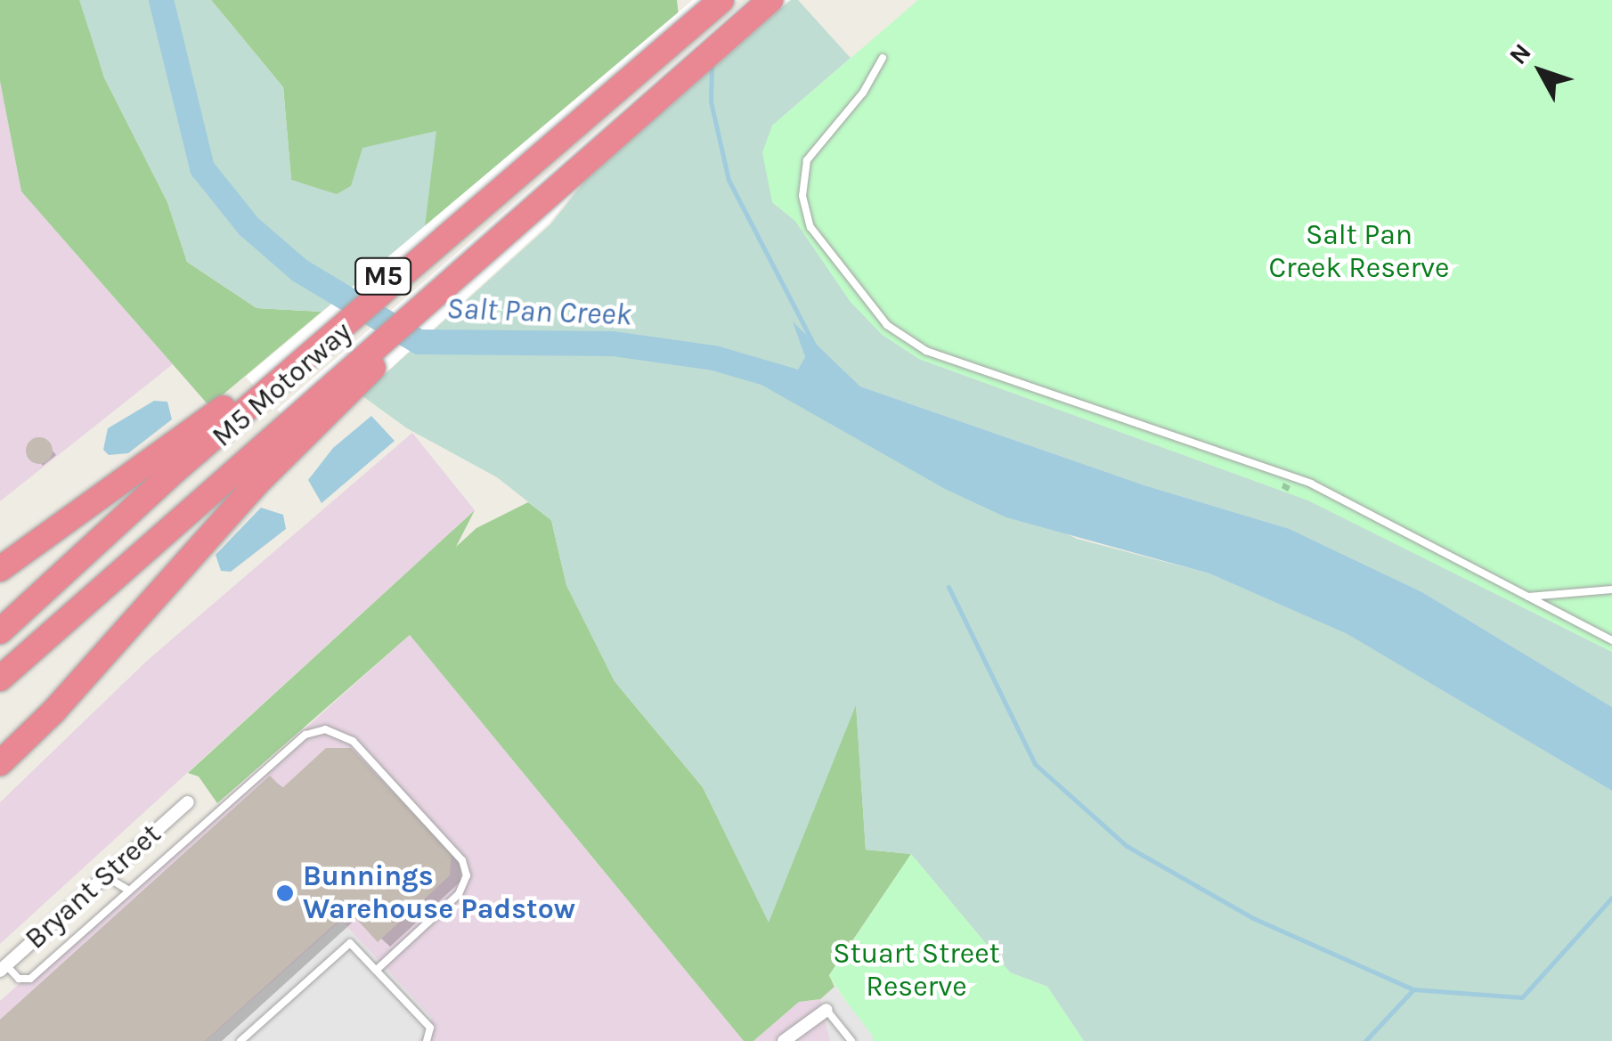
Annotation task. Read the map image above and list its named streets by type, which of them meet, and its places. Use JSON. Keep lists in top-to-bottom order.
{
  "streets": {
    "highway": ["M5", "M5 Motorway"],
    "street": ["Bryant Street"]
  },
  "crossings": [
    ["M5", "M5 Motorway"]
  ],
  "water": ["Salt Pan Creek"],
  "parks": ["Salt Pan Creek Reserve", "Stuart Street Reserve"],
  "places": ["Bunnings Warehouse Padstow"],
  "north": "top left"
}
